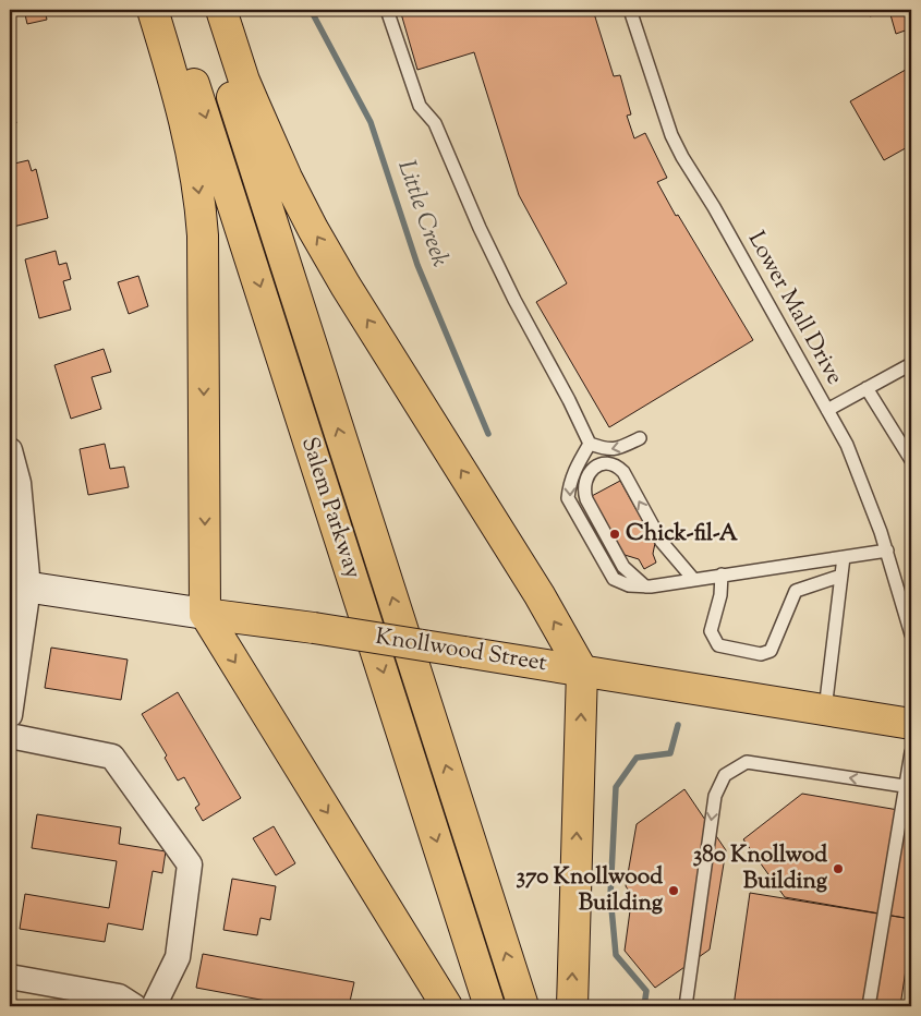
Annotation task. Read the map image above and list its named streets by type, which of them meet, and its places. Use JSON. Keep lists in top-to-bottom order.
{
  "streets": {
    "main road": ["Salem Parkway", "Knollwood Street"],
    "lane": ["Lower Mall Drive"]
  },
  "water": ["Little Creek"],
  "places": ["Chick-fil-A", "380 Knollwod Building", "370 Knollwood Building"]
}
